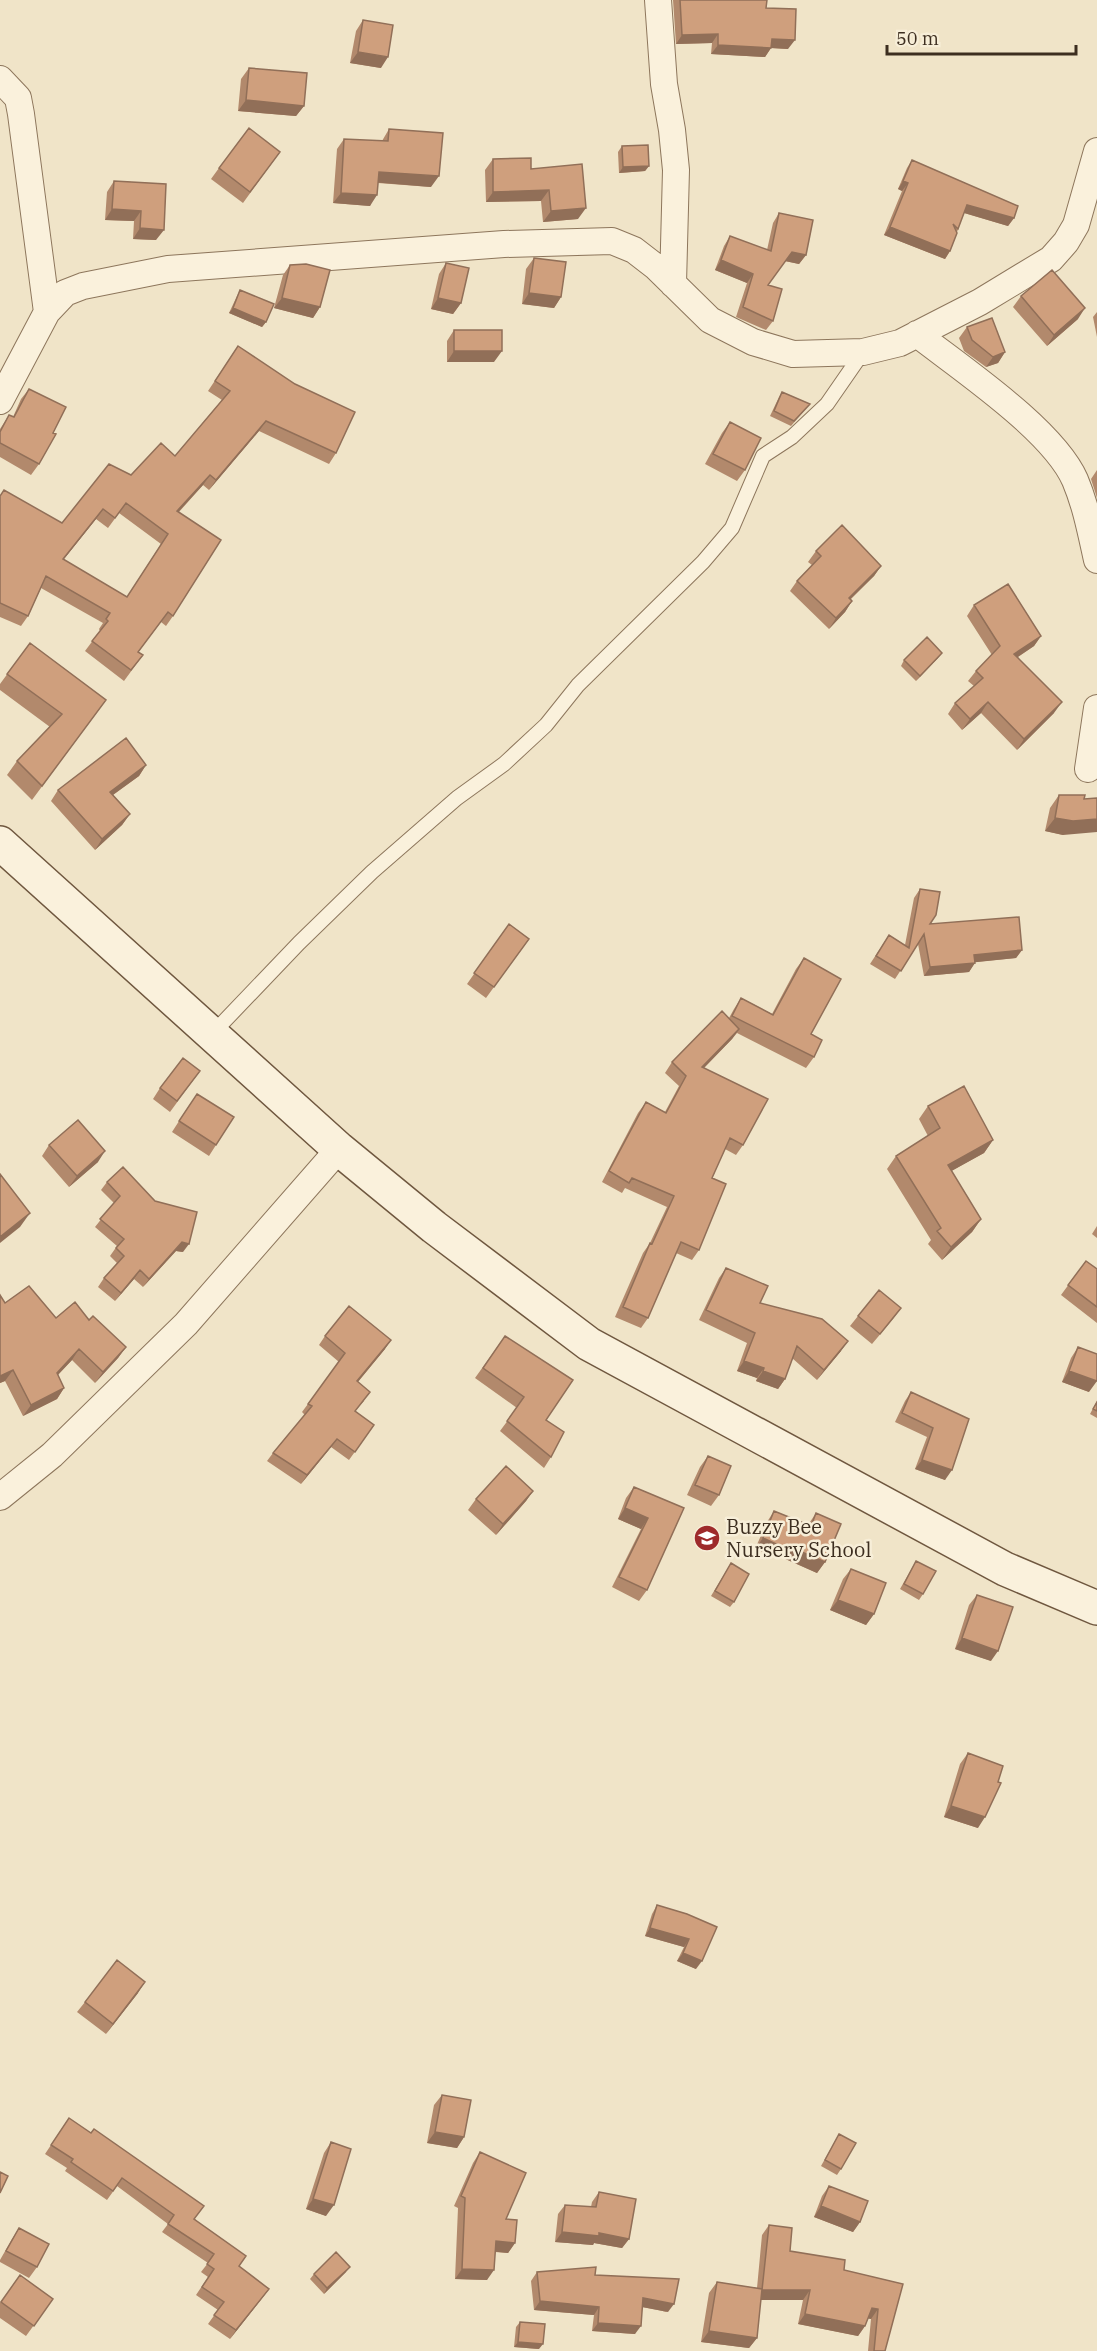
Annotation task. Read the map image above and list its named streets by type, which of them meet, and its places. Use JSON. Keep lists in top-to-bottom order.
{
  "places": {
    "school or university": ["Buzzy Bee Nursery School"]
  },
  "scale_bar": "50 m"
}
